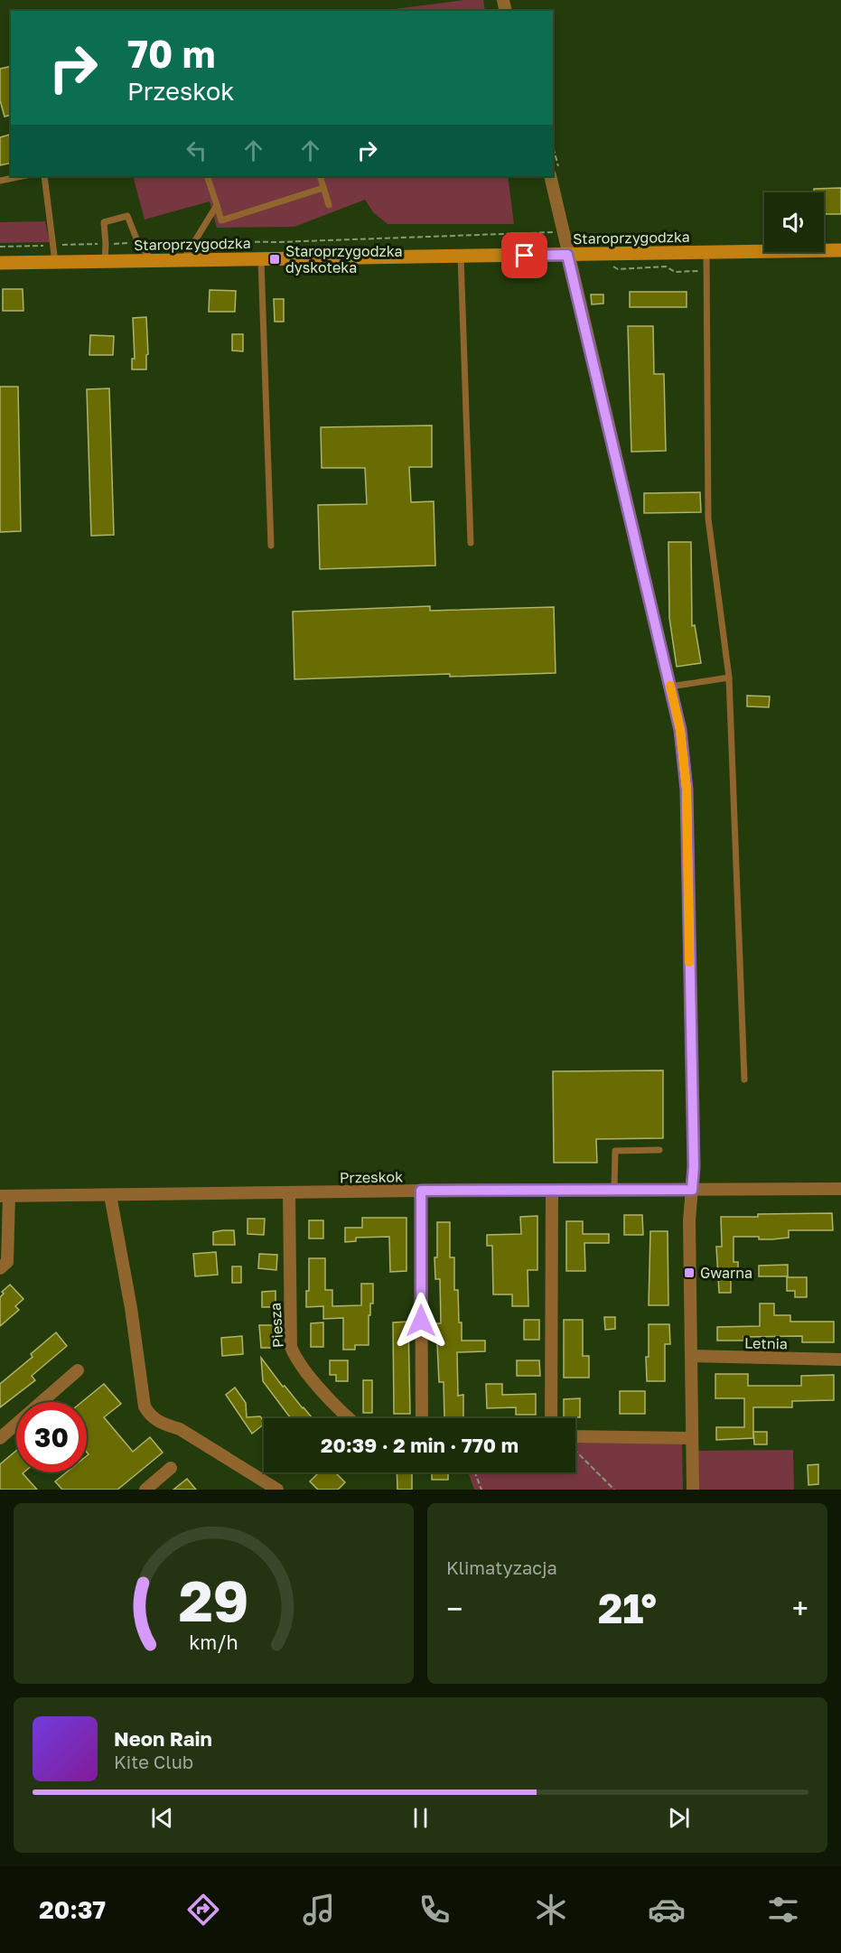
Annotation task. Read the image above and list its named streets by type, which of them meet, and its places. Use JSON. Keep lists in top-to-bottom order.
{
  "streets": {
    "street": [
      "Staroprzygodzka",
      "Przeskok",
      "Piesza",
      "Letnia"
    ]
  },
  "crossings": [
    ["Przeskok", "Piesza"]
  ],
  "places": {
    "transit": ["Staroprzygodzka dyskoteka", "Gwarna"]
  },
  "page": {
    "turn": ["70 m", "Przeskok"],
    "limit": "30",
    "trip": "20:39 · 2 min · 770 m",
    "tile": "Klimatyzacja",
    "heat": ["−", "21°", "+"],
    "song": ["Neon Rain", "Kite Club"],
    "tabs": "20:37",
    "gauge": ["29", "km/h"]
  }
}
